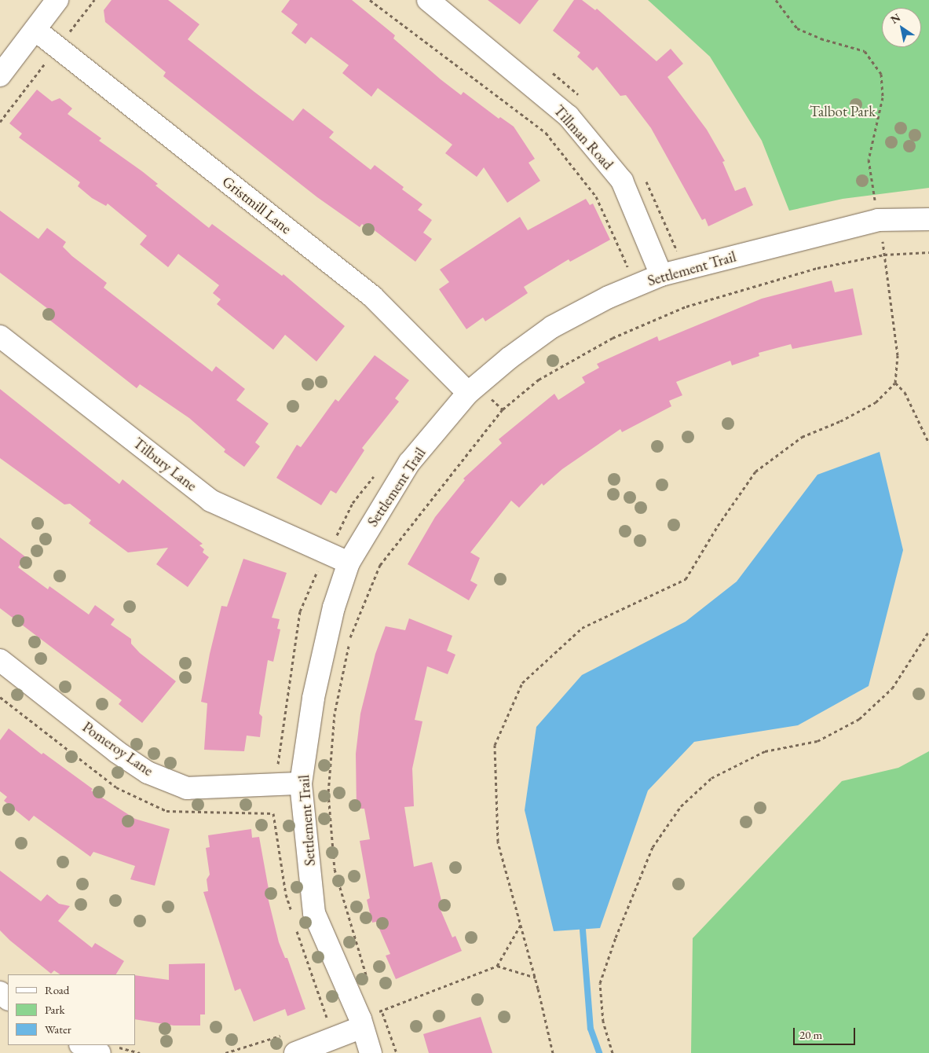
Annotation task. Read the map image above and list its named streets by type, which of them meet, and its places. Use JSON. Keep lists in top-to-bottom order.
{
  "streets": {
    "street": [
      "Tillman Road",
      "Gristmill Lane",
      "Settlement Trail",
      "Tilbury Lane",
      "Pomeroy Lane"
    ]
  },
  "crossings": [
    ["Tillman Road", "Settlement Trail"],
    ["Gristmill Lane", "Settlement Trail"],
    ["Settlement Trail", "Tilbury Lane"],
    ["Settlement Trail", "Pomeroy Lane"]
  ],
  "parks": ["Talbot Park"],
  "legend": ["Road", "Park", "Water"],
  "scale_bar": "20 m",
  "north": "top left"
}
